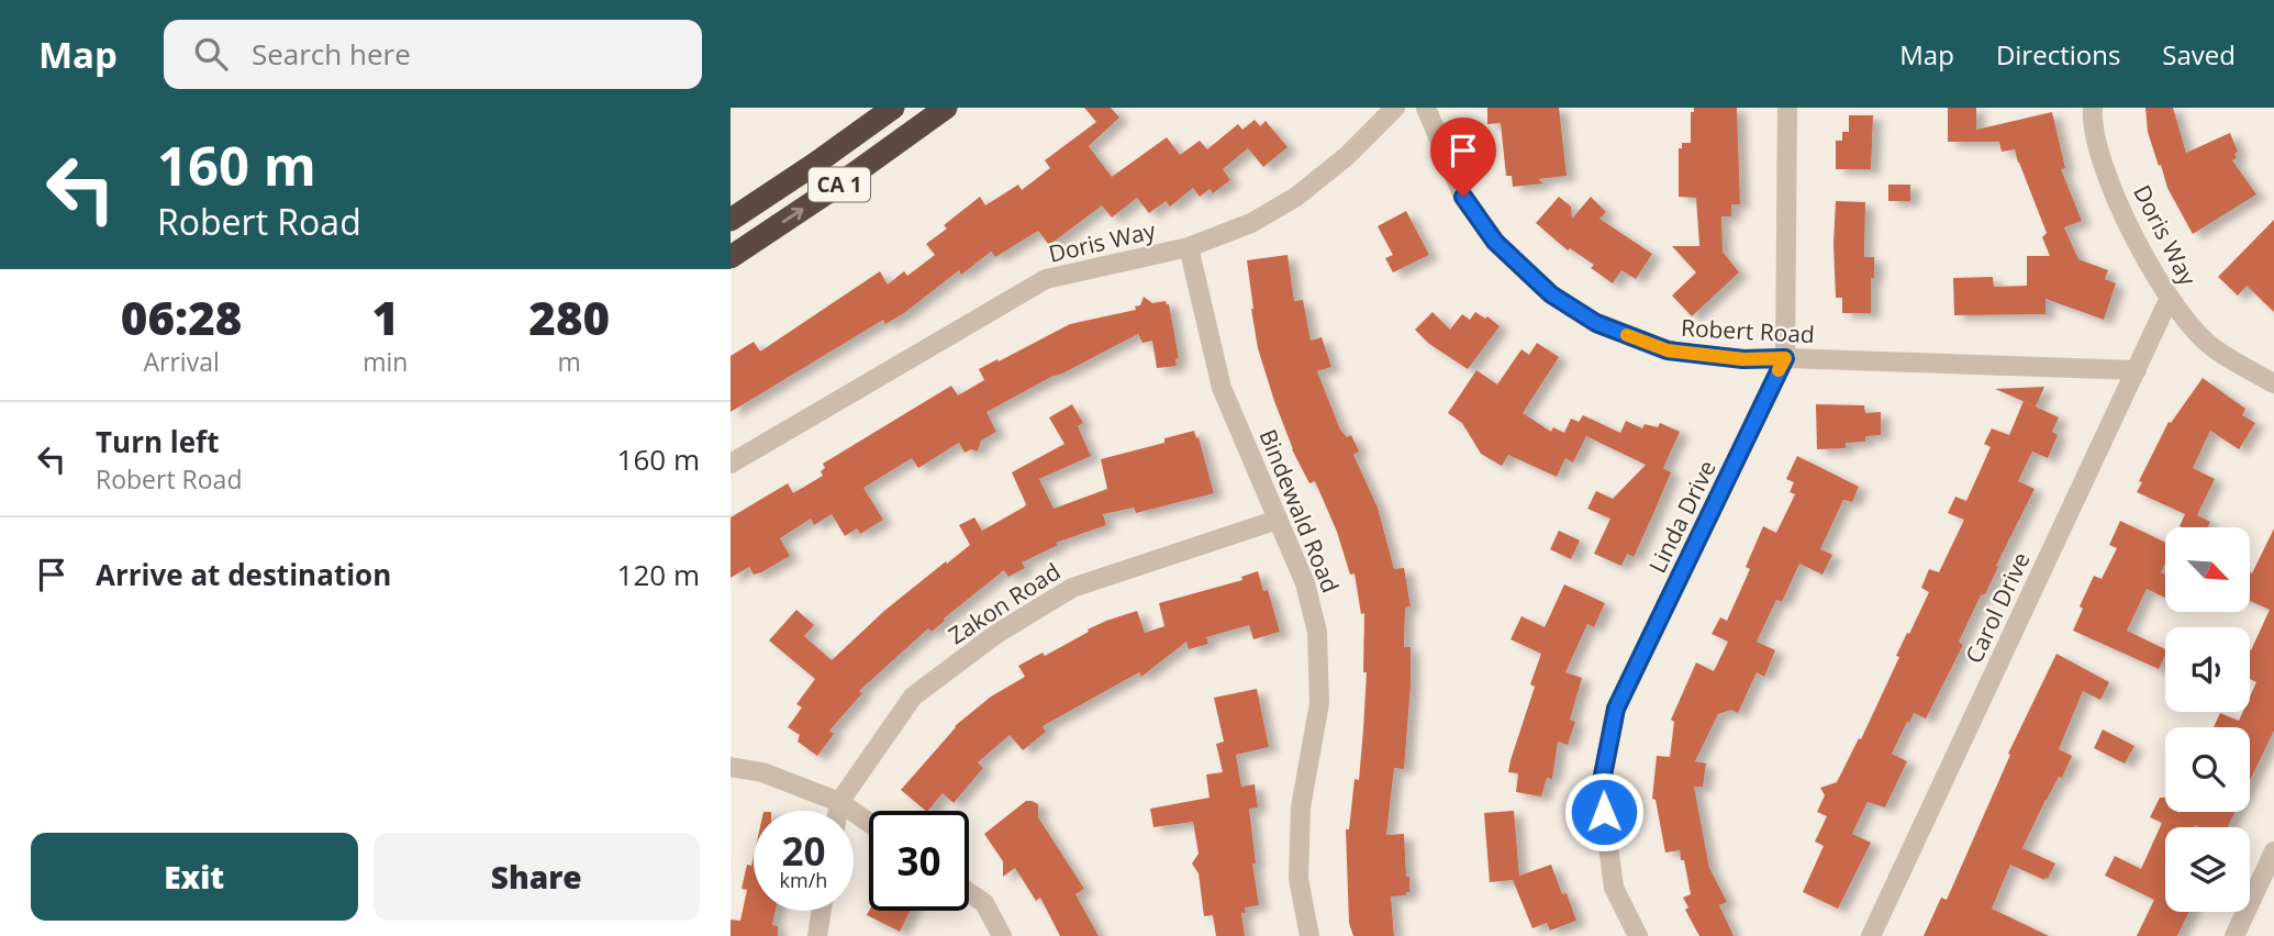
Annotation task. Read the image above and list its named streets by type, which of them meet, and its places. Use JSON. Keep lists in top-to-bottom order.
{
  "streets": {
    "highway": ["CA 1"],
    "street": [
      "Doris Way",
      "Robert Road",
      "Bindewald Road",
      "Linda Drive",
      "Zakon Road",
      "Carol Drive"
    ]
  },
  "crossings": [
    ["Doris Way", "Bindewald Road"],
    ["Doris Way", "Carol Drive"],
    ["Robert Road", "Linda Drive"],
    ["Robert Road", "Carol Drive"],
    ["Bindewald Road", "Zakon Road"]
  ],
  "north": "bottom right",
  "page": {
    "header": "Map",
    "search": "Search here",
    "nav": ["Map", "Directions", "Saved"],
    "turn": ["160 m", "Robert Road"],
    "eta": [
      "06:28",
      "Arrival",
      "1",
      "min",
      "280",
      "m"
    ],
    "list": [
      {
        "name": "Turn left",
        "note": "Robert Road",
        "value": "160 m"
      },
      {
        "name": "Arrive at destination",
        "value": "120 m"
      }
    ],
    "speed": "20 km/h",
    "limit": "30",
    "buttons": ["Exit", "Share"]
  }
}
